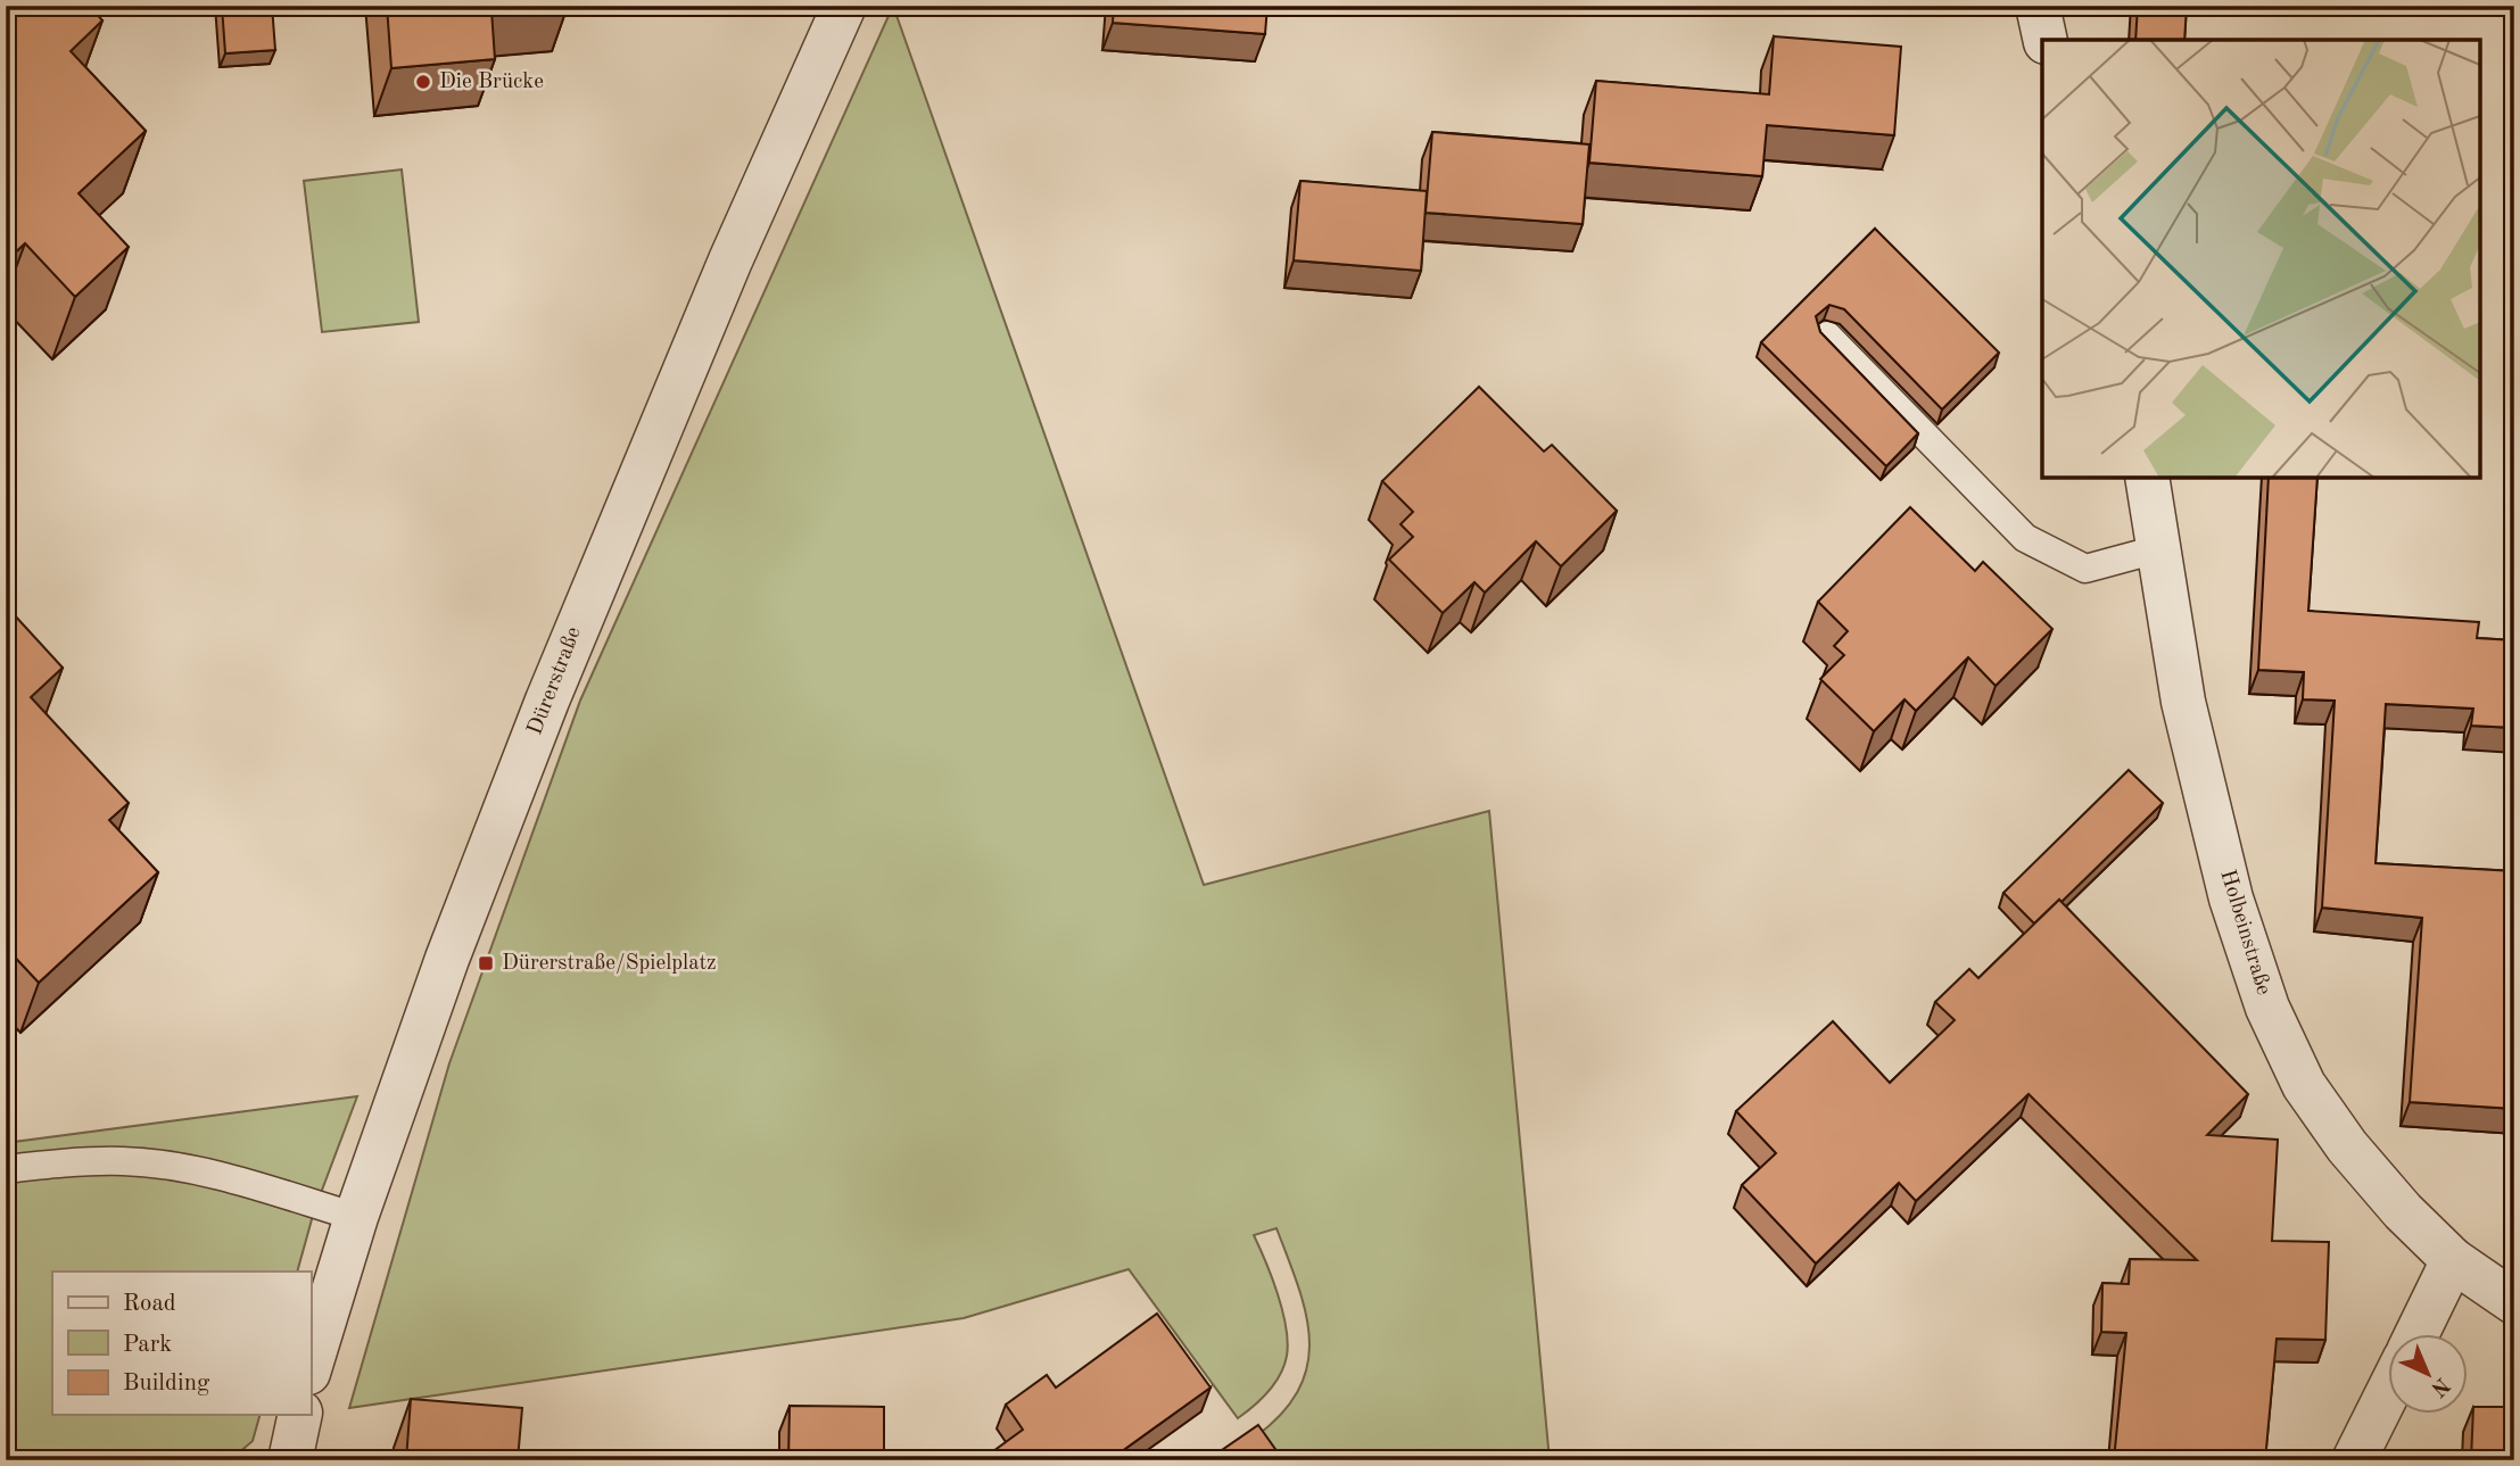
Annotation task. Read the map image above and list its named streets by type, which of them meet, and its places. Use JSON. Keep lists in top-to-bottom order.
{
  "streets": {
    "street": ["Dürerstraße", "Holbeinstraße"]
  },
  "places": {
    "other": ["Die Brücke"],
    "transit": ["Dürerstraße/Spielplatz"]
  },
  "legend": ["Road", "Park", "Building"],
  "north": "bottom right"
}
